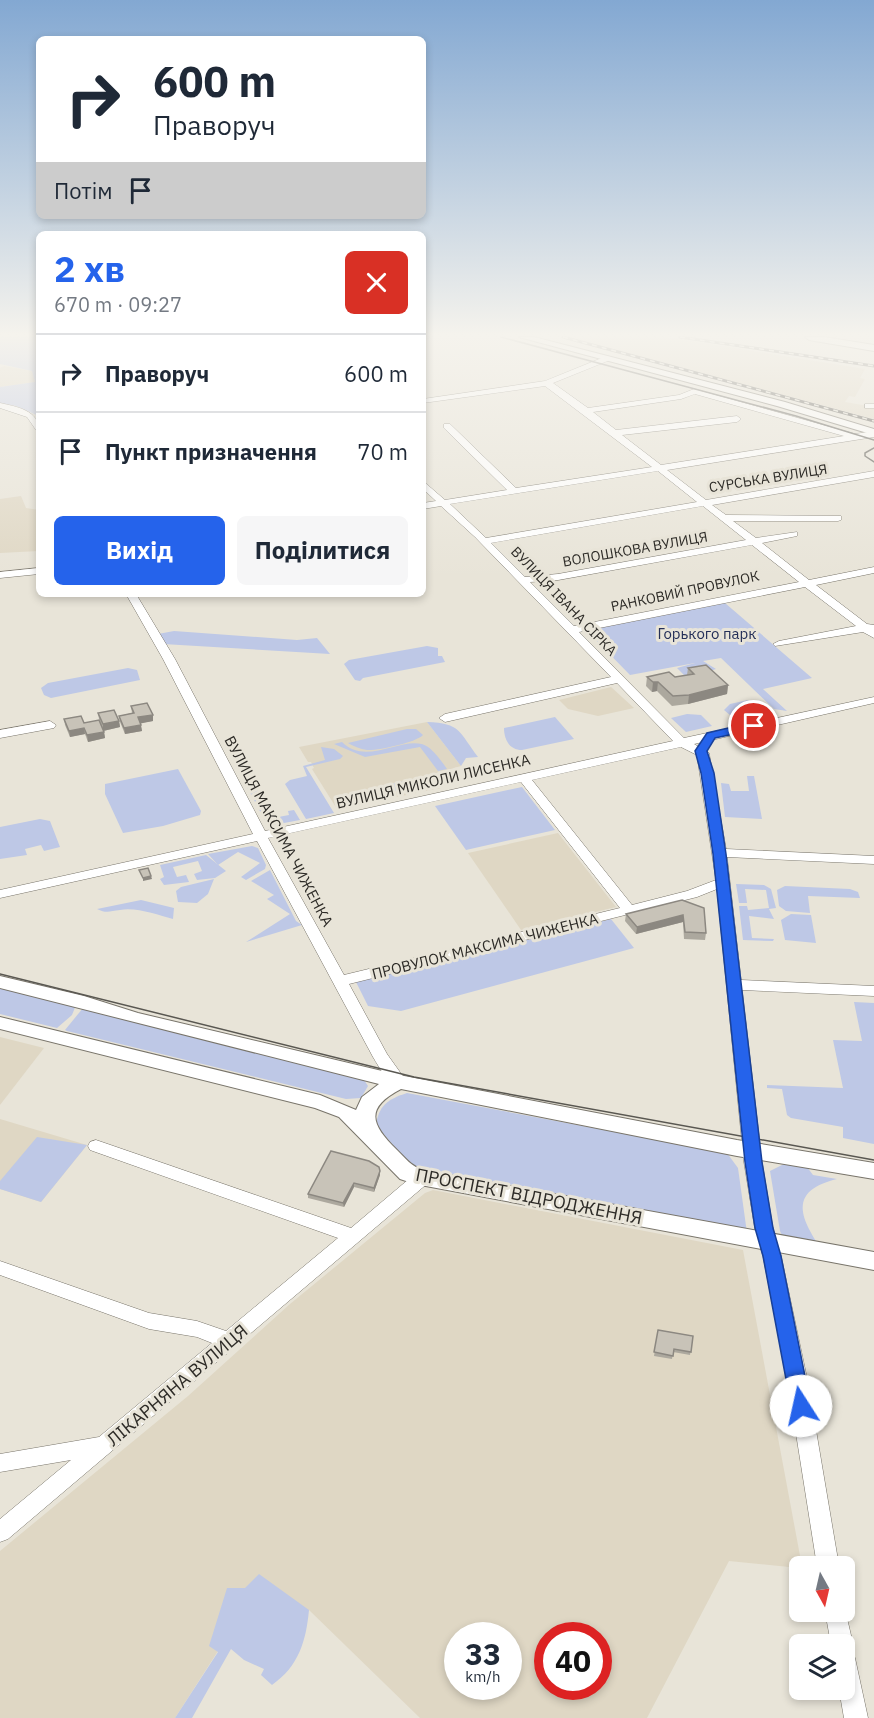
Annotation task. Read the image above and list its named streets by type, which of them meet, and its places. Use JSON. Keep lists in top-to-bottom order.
{
  "streets": {
    "main road": ["ПРОСПЕКТ ВІДРОДЖЕННЯ"],
    "street": [
      "СУРСЬКА ВУЛИЦЯ",
      "ВОЛОШКОВА ВУЛИЦЯ",
      "РАНКОВИЙ ПРОВУЛОК",
      "ВУЛИЦЯ ІВАНА СІРКА",
      "ВУЛИЦЯ МИКОЛИ ЛИСЕНКА",
      "ВУЛИЦЯ МАКСИМА ЧИЖЕНКА",
      "ПРОВУЛОК МАКСИМА ЧИЖЕНКА",
      "ЛІКАРНЯНА ВУЛИЦЯ"
    ]
  },
  "crossings": [
    ["СУРСЬКА ВУЛИЦЯ", "ВУЛИЦЯ ІВАНА СІРКА"],
    ["ВОЛОШКОВА ВУЛИЦЯ", "ВУЛИЦЯ ІВАНА СІРКА"],
    ["РАНКОВИЙ ПРОВУЛОК", "ВУЛИЦЯ ІВАНА СІРКА"],
    ["ВУЛИЦЯ ІВАНА СІРКА", "ВУЛИЦЯ МИКОЛИ ЛИСЕНКА"],
    ["ВУЛИЦЯ МИКОЛИ ЛИСЕНКА", "ВУЛИЦЯ МАКСИМА ЧИЖЕНКА"],
    ["ВУЛИЦЯ МАКСИМА ЧИЖЕНКА", "ПРОВУЛОК МАКСИМА ЧИЖЕНКА"],
    ["ПРОСПЕКТ ВІДРОДЖЕННЯ", "ЛІКАРНЯНА ВУЛИЦЯ"]
  ],
  "parks": ["Горького парк"],
  "north": "bottom",
  "page": {
    "turn": ["600 m", "Праворуч"],
    "then": "Потім",
    "heading": ["2 хв", "670 m · 09:27"],
    "list": [
      {
        "name": "Праворуч",
        "value": "600 m"
      },
      {
        "name": "Пункт призначення",
        "value": "70 m"
      }
    ],
    "buttons": ["Вихід", "Поділитися"],
    "speed": "33 km/h",
    "limit": "40"
  }
}
